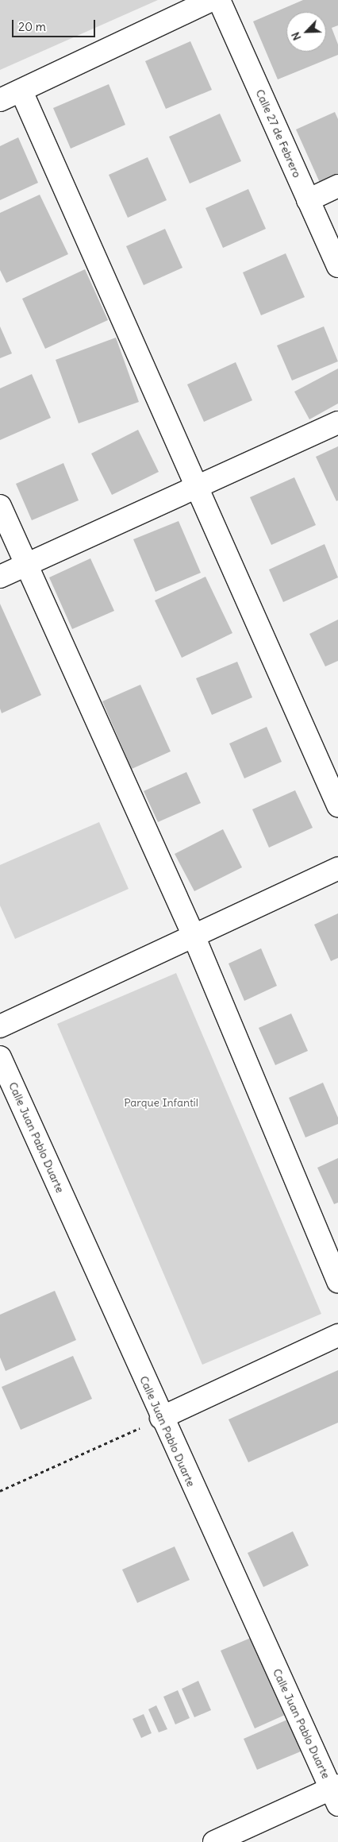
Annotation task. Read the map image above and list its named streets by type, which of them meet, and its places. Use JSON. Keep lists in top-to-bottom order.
{
  "streets": {
    "street": ["Calle 27 de Febrero", "Calle Juan Pablo Duarte"]
  },
  "parks": ["Parque Infantil"],
  "scale_bar": "20 m",
  "north": "bottom left"
}
